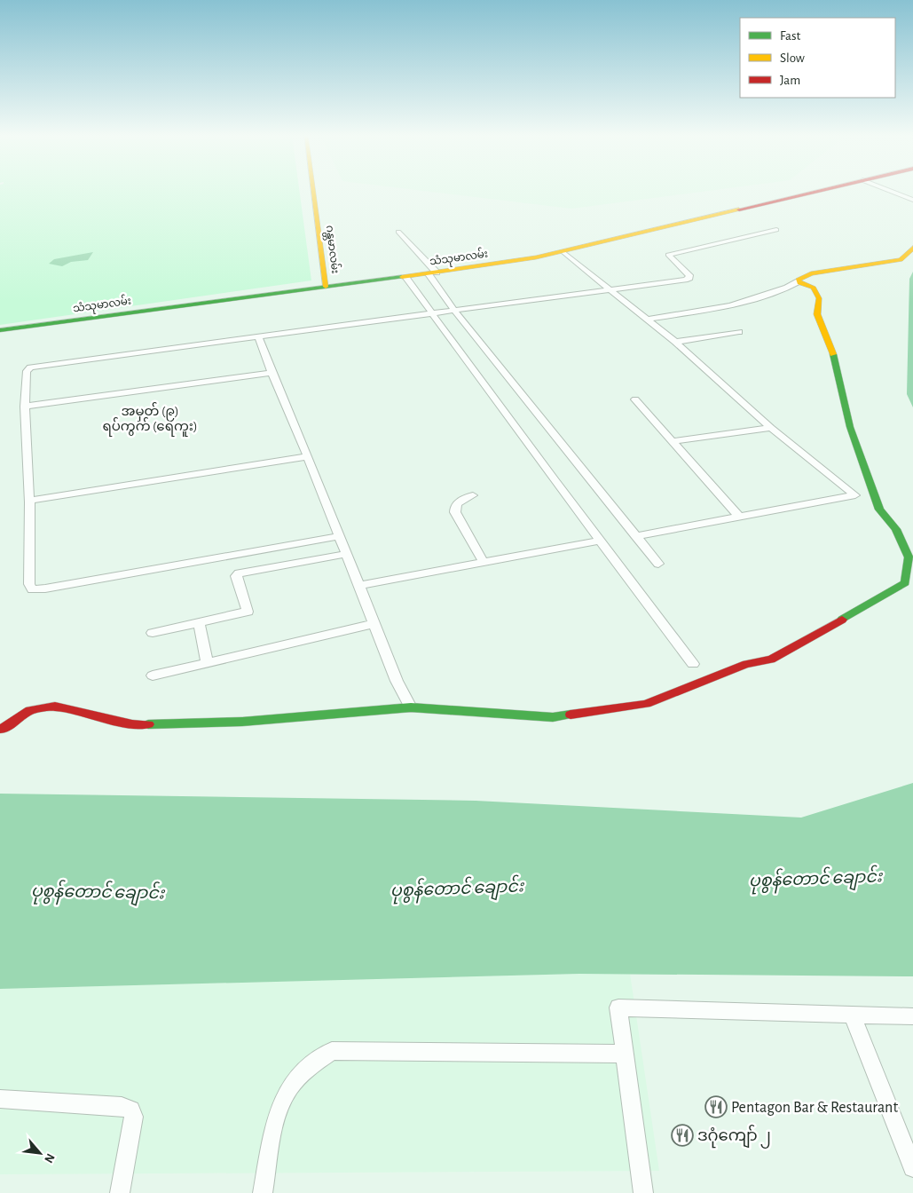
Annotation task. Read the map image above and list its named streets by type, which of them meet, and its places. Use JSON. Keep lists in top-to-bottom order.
{
  "streets": {
    "main road": ["ဂန္တမာလမ်း", "သံသုမာလမ်း"]
  },
  "crossings": [
    ["ဂန္တမာလမ်း", "သံသုမာလမ်း"]
  ],
  "districts": ["အမှတ် (၉) ရပ်ကွက် (ရေကူး)"],
  "water": ["ပုစွန်တောင် ချောင်း"],
  "places": {
    "restaurant": ["Pentagon Bar & Restaurant", "ဒဂုံကျော် ၂"]
  },
  "legend": ["Fast", "Slow", "Jam"],
  "north": "bottom right"
}
